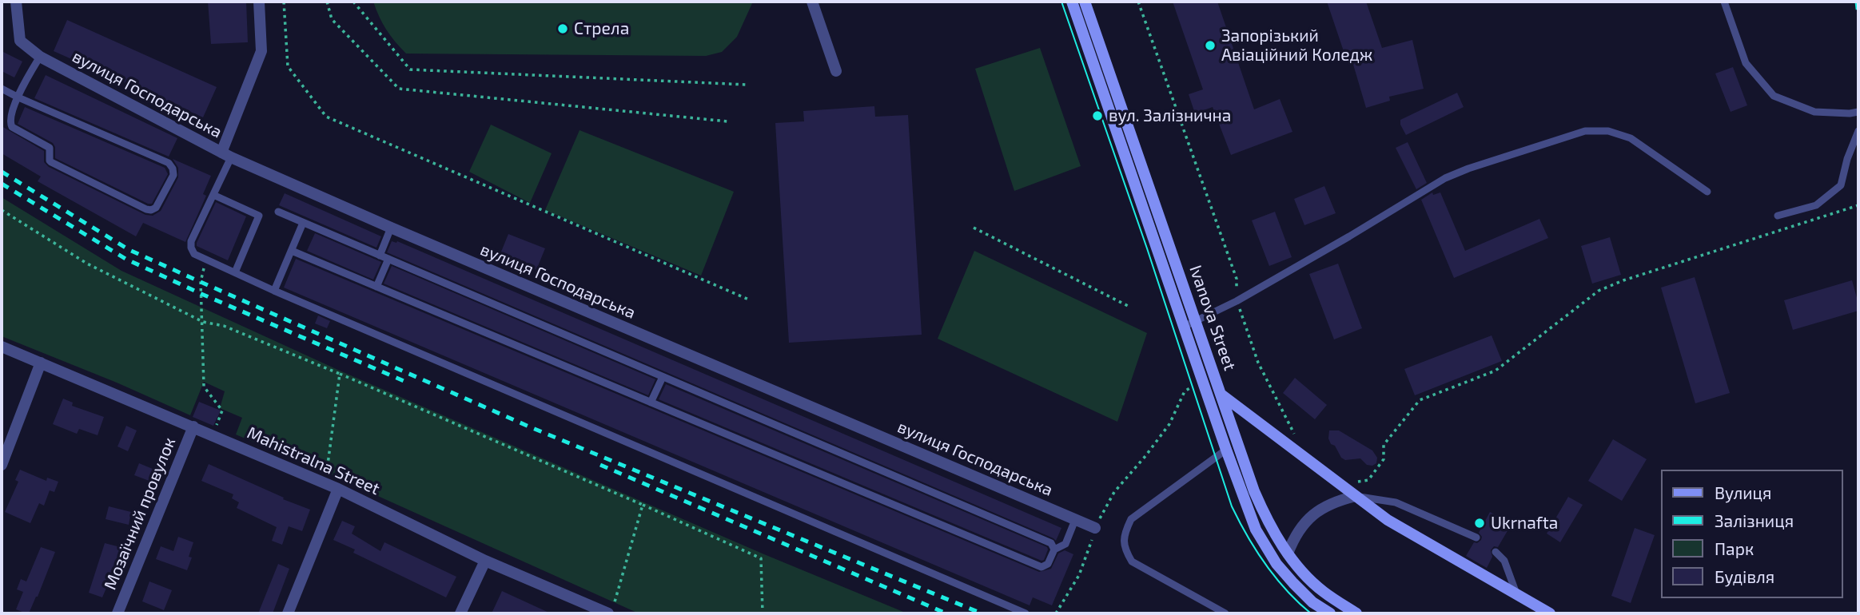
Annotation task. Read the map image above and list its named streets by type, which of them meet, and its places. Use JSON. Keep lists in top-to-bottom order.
{
  "streets": {
    "main road": ["Ivanova Street"],
    "street": ["вулиця Господарська", "Mahistralna Street", "Мозаїчний провулок"]
  },
  "crossings": [
    ["Mahistralna Street", "Мозаїчний провулок"]
  ],
  "places": [
    "Стрела",
    "Запорізький Авіаційний Коледж",
    "вул. Залізнична",
    "Ukrnafta"
  ],
  "legend": [
    "Вулиця",
    "Залізниця",
    "Парк",
    "Будівля"
  ]
}
